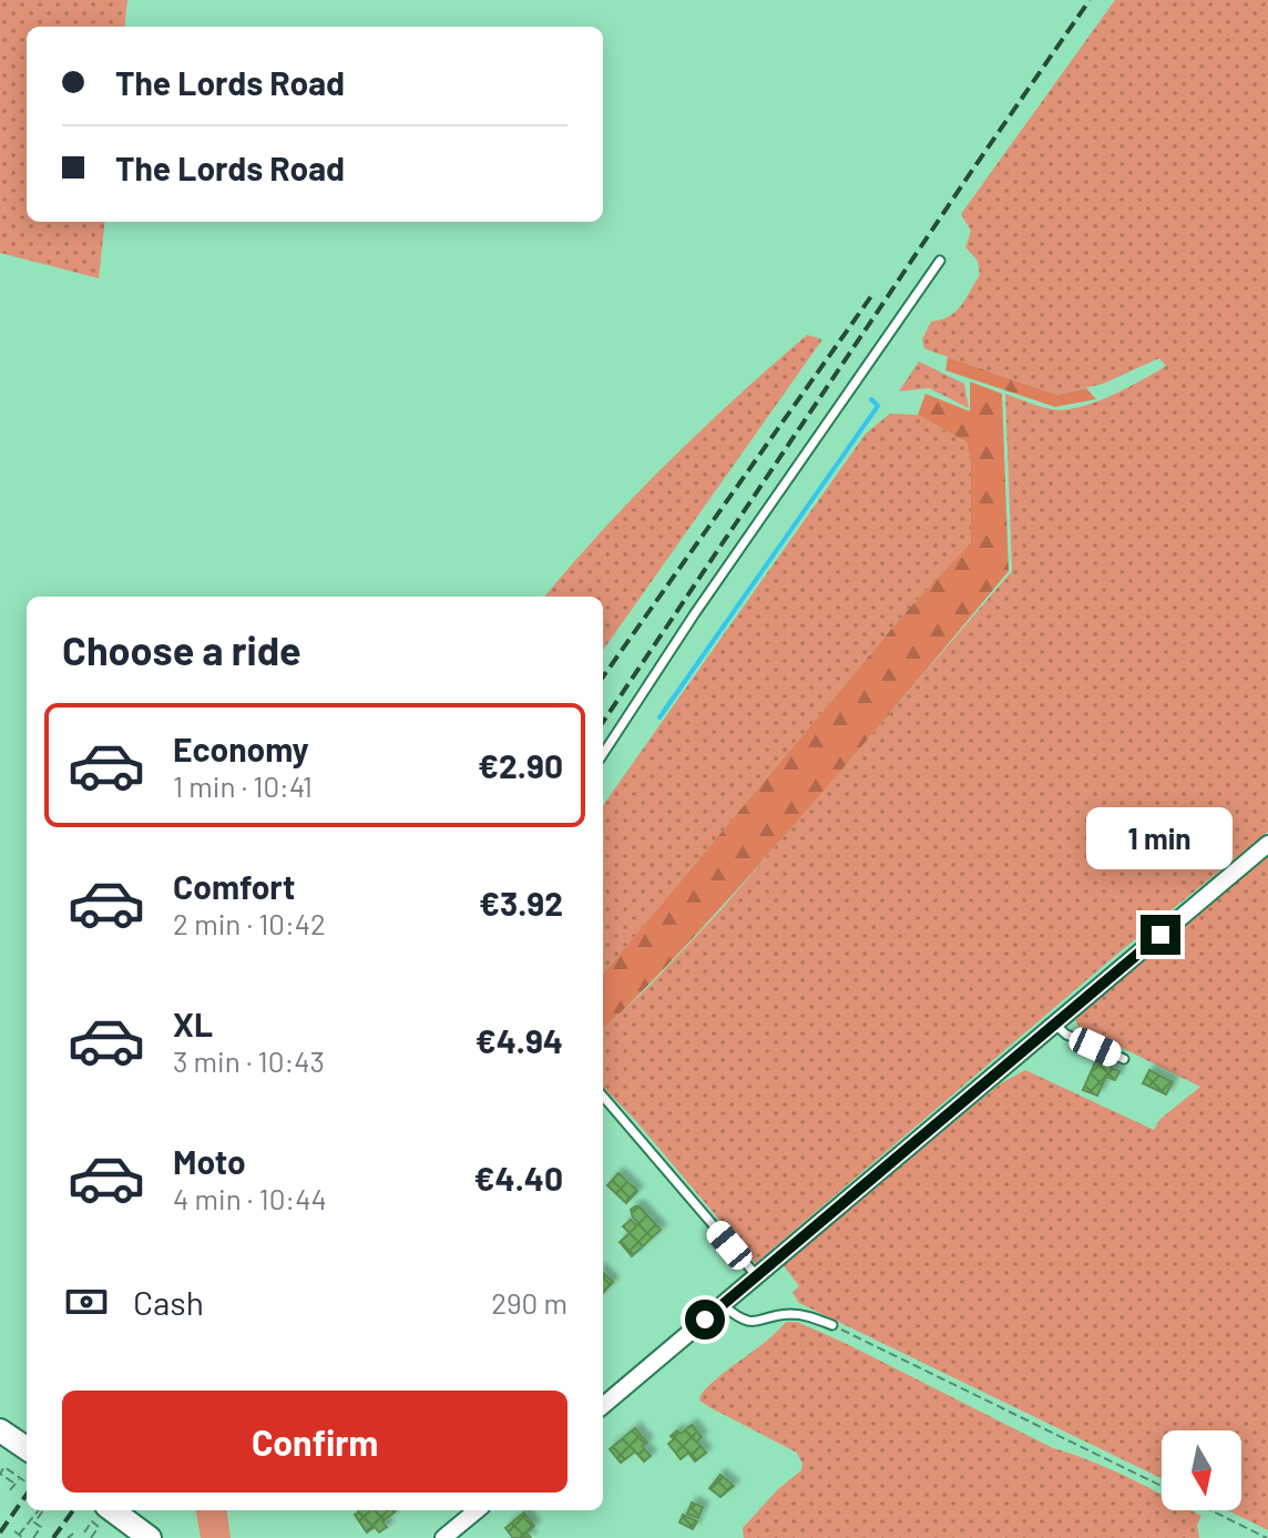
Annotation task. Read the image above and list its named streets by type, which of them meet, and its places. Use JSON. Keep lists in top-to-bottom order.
{
  "north": "bottom",
  "page": {
    "banner": ["The Lords Road", "The Lords Road"],
    "heading": "Choose a ride",
    "list": [
      {
        "name": "Economy",
        "note": "1 min · 10:41",
        "value": "€2.90"
      },
      {
        "name": "Comfort",
        "note": "2 min · 10:42",
        "value": "€3.92"
      },
      {
        "name": "XL",
        "note": "3 min · 10:43",
        "value": "€4.94"
      },
      {
        "name": "Moto",
        "note": "4 min · 10:44",
        "value": "€4.40"
      }
    ],
    "bubble": "1 min",
    "pay": ["Cash", "290 m"],
    "buttons": "Confirm"
  }
}
